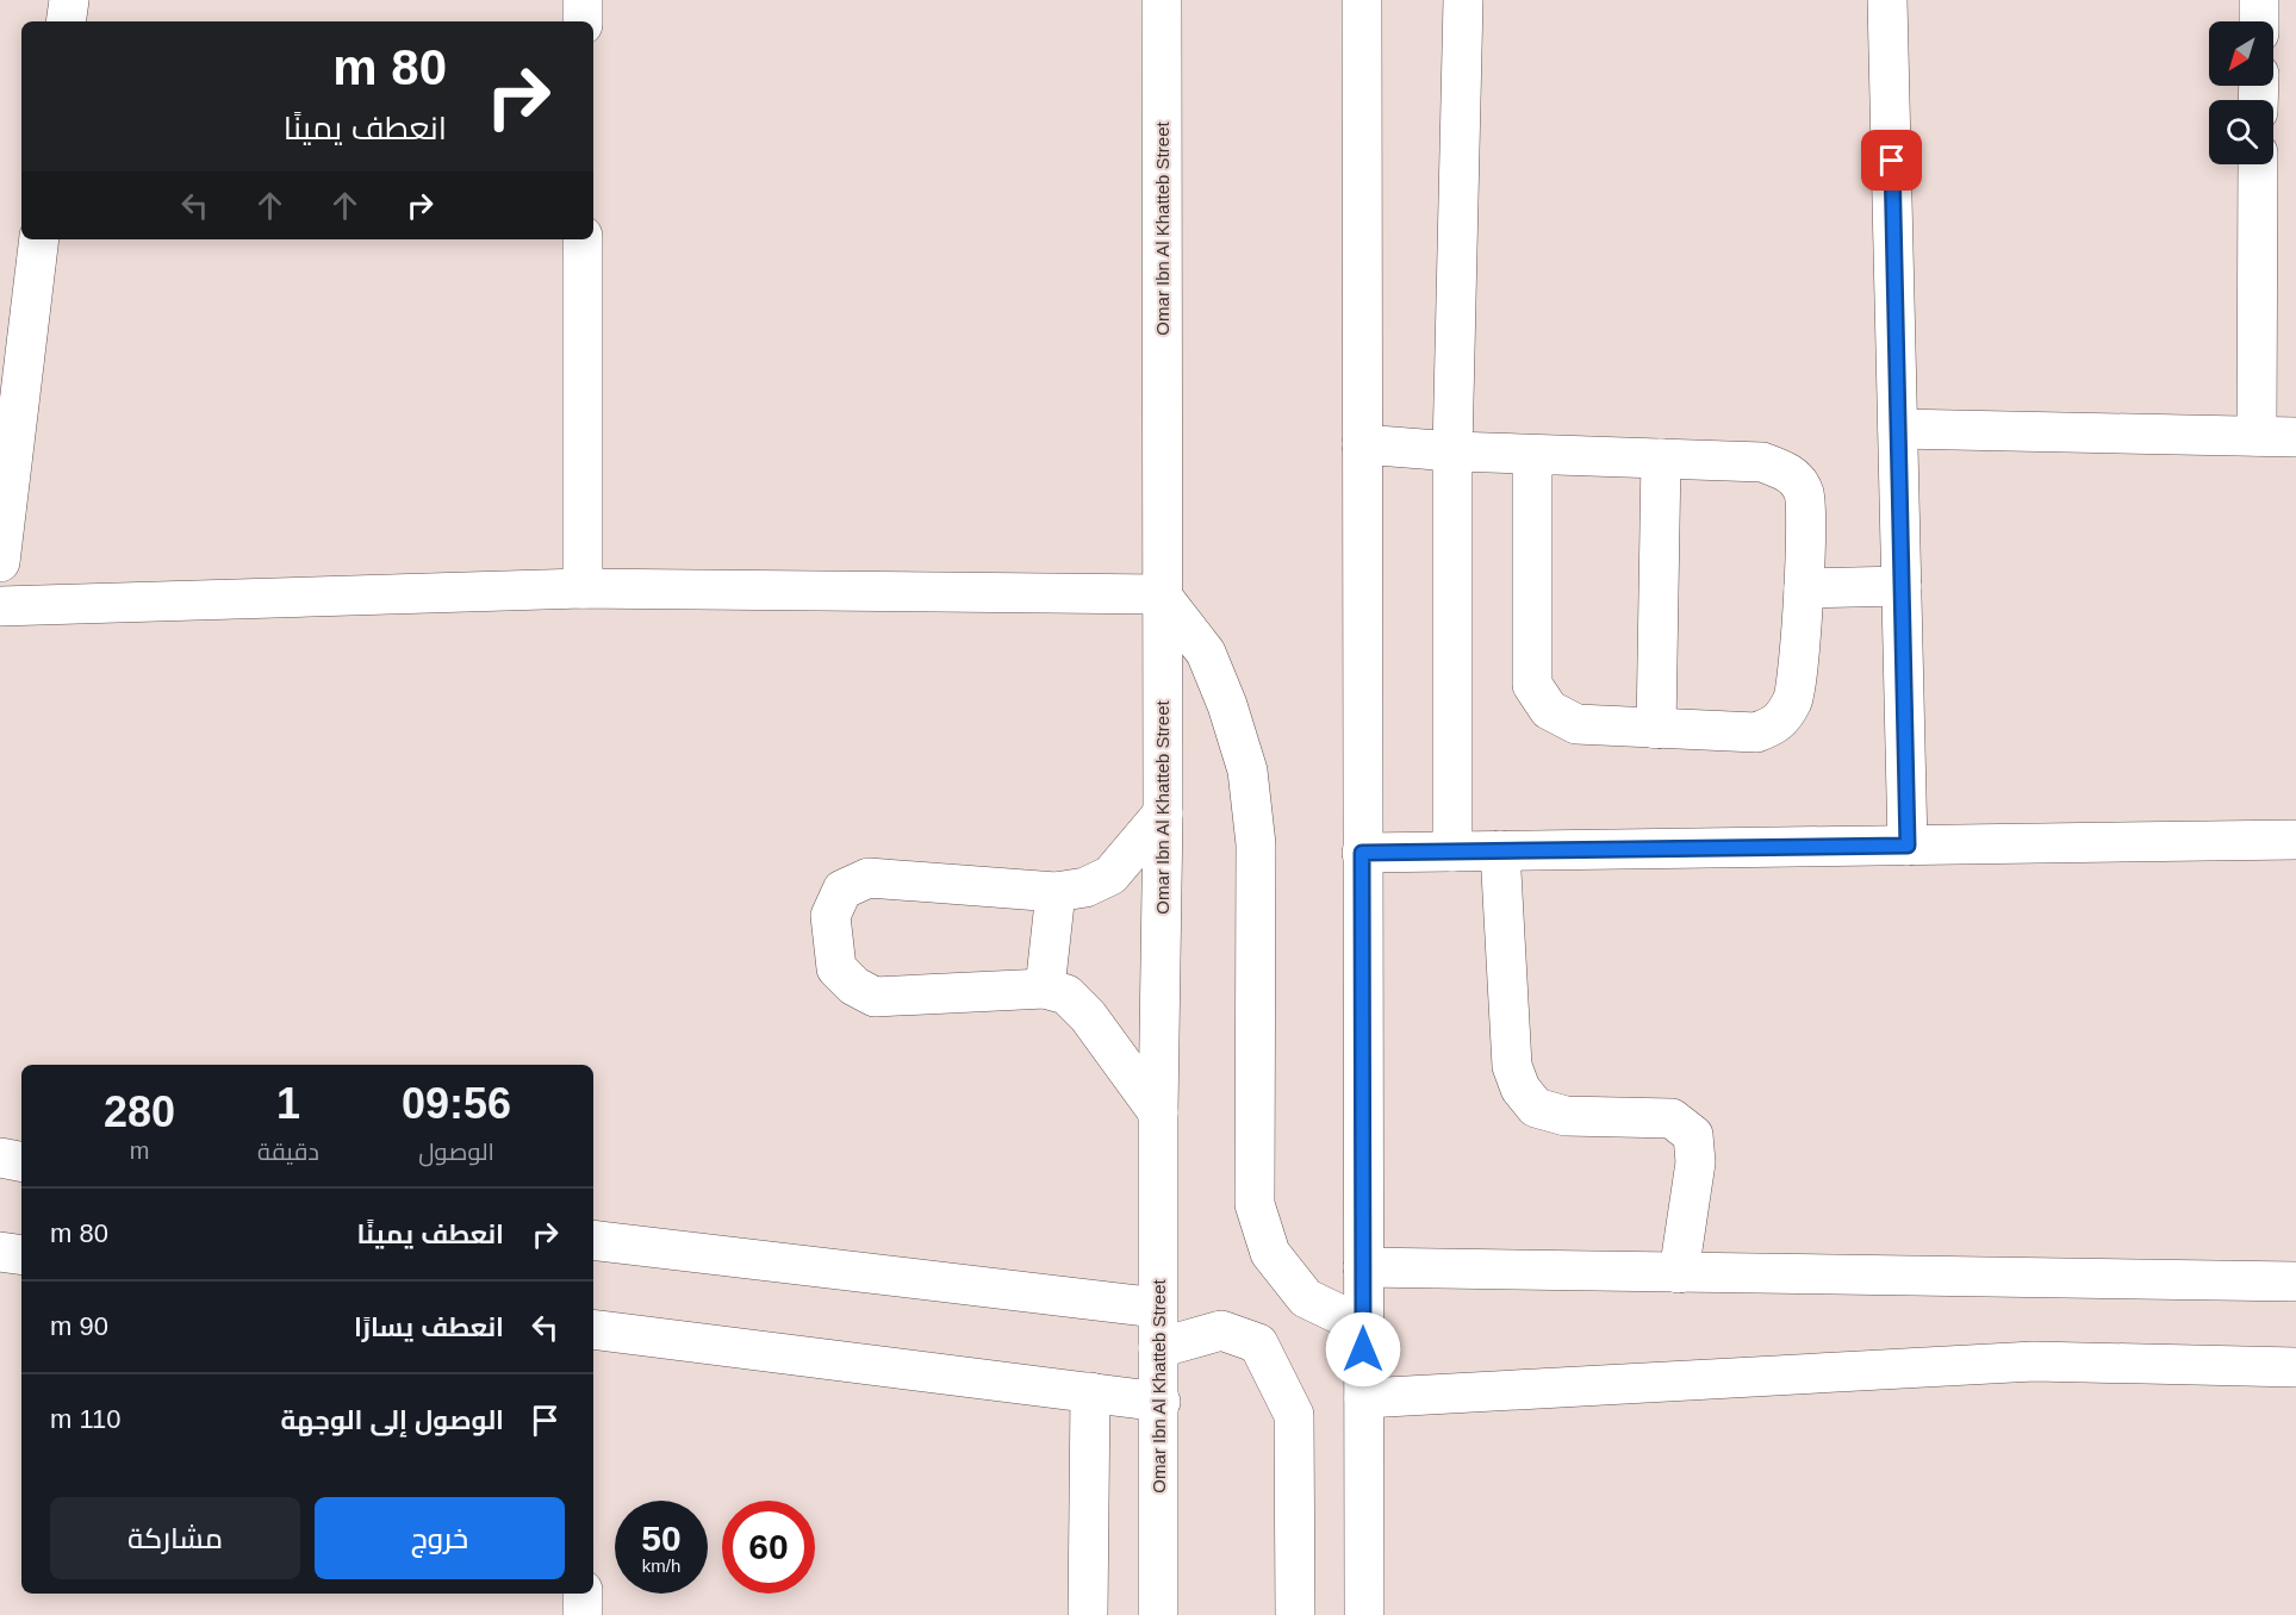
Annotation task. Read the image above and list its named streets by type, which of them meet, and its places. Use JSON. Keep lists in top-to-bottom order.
{
  "streets": {
    "street": ["Omar Ibn Al Khatteb Street"]
  },
  "north": "bottom left",
  "page": {
    "turn": ["80 m", "انعطف يمينًا"],
    "eta": [
      "09:56",
      "الوصول",
      "1",
      "دقيقة",
      "280",
      "m"
    ],
    "list": [
      {
        "name": "انعطف يمينًا",
        "value": "80 m"
      },
      {
        "name": "انعطف يسارًا",
        "value": "90 m"
      },
      {
        "name": "الوصول إلى الوجهة",
        "value": "110 m"
      }
    ],
    "buttons": ["خروج", "مشاركة"],
    "speed": "50 km/h",
    "limit": "60"
  }
}
